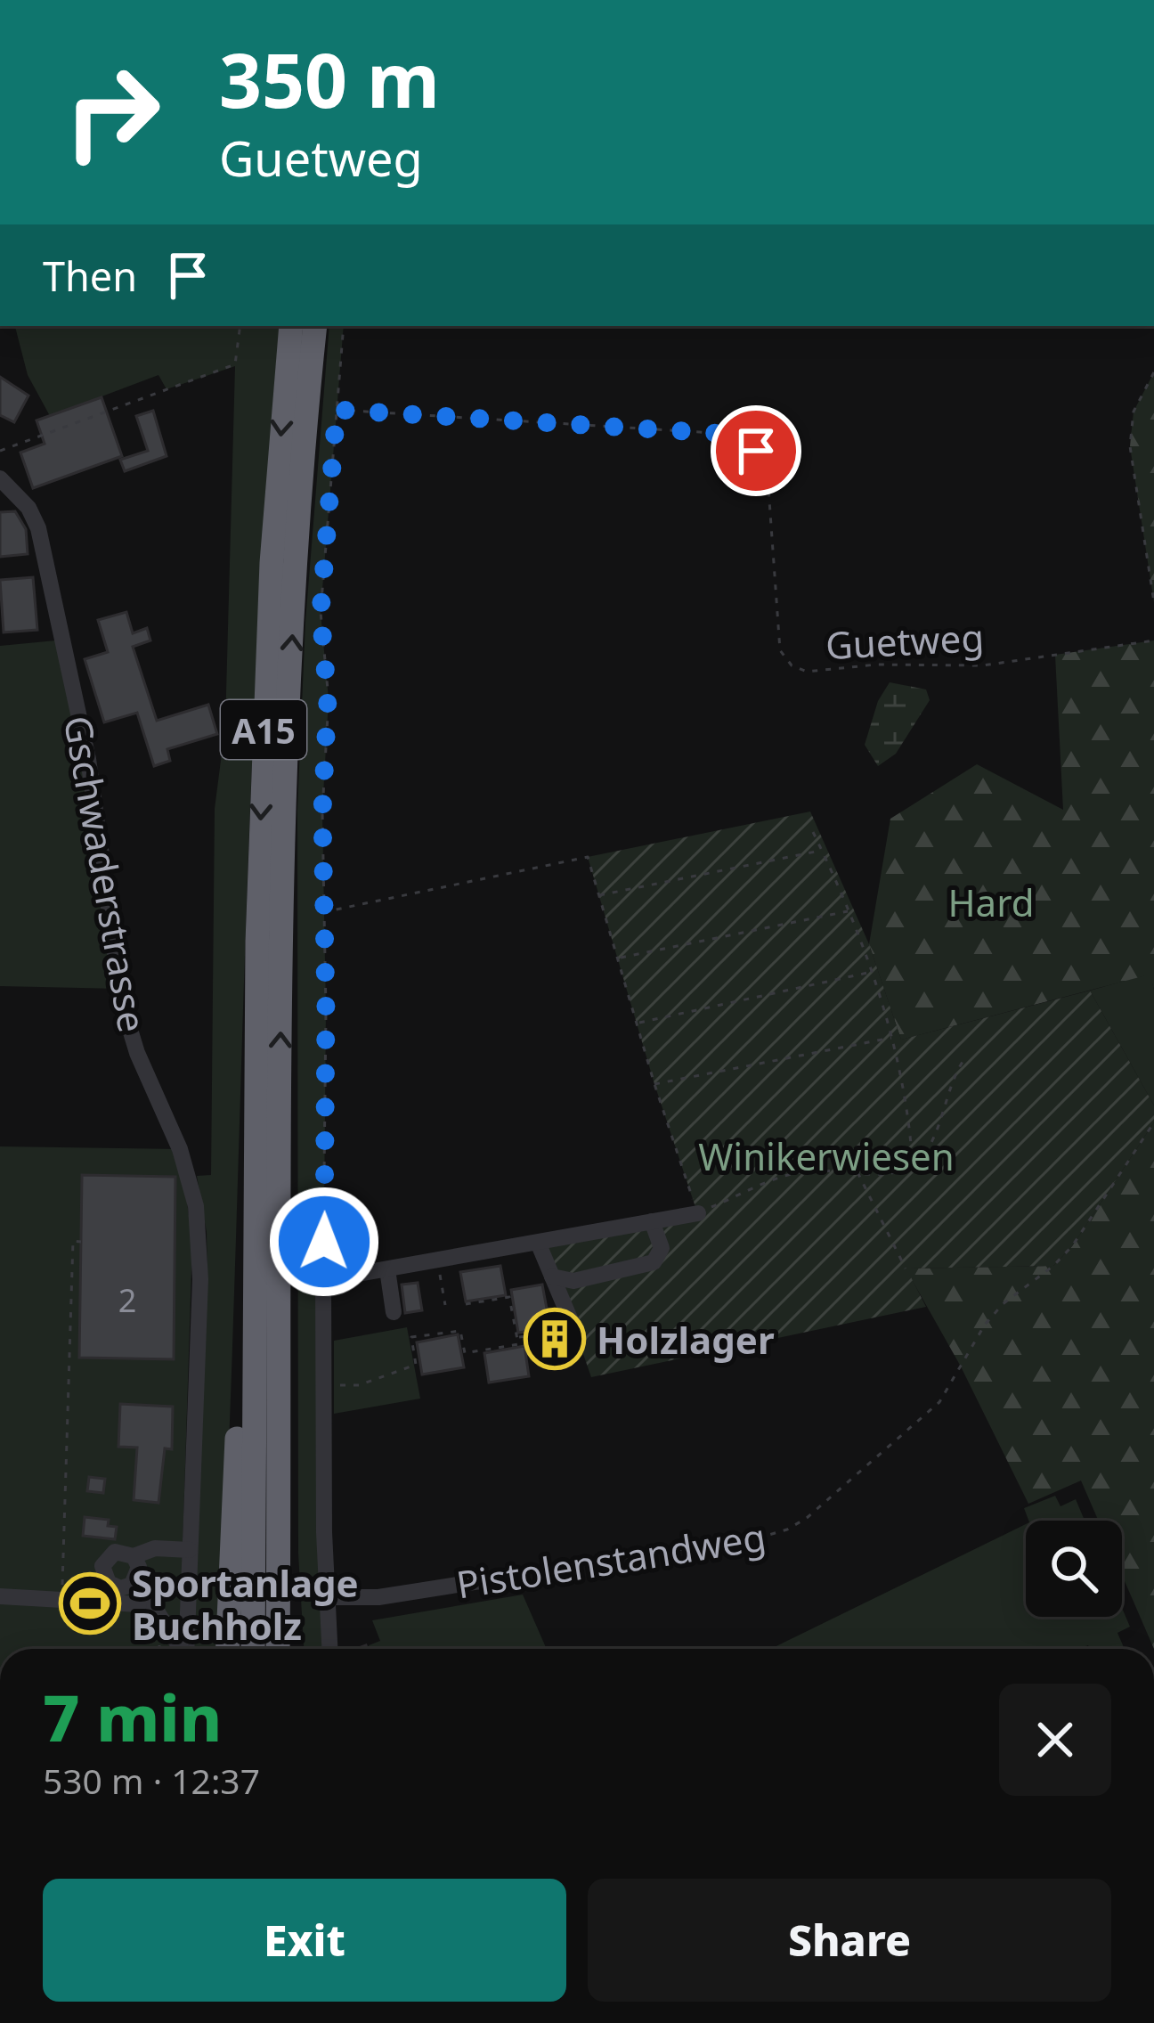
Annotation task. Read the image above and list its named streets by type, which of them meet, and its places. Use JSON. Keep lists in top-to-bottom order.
{
  "streets": {
    "highway": ["A15"],
    "street": ["Gschwaderstrasse", "Pistolenstandweg"],
    "path": ["Guetweg"]
  },
  "parks": ["Hard", "Winikerwiesen"],
  "places": {
    "building": ["Holzlager"],
    "sports": ["Sportanlage Buchholz"]
  },
  "house_numbers": ["2"],
  "page": {
    "turn": ["350 m", "Guetweg"],
    "then": "Then",
    "heading": ["7 min", "530 m · 12:37"],
    "buttons": ["Exit", "Share"]
  }
}
